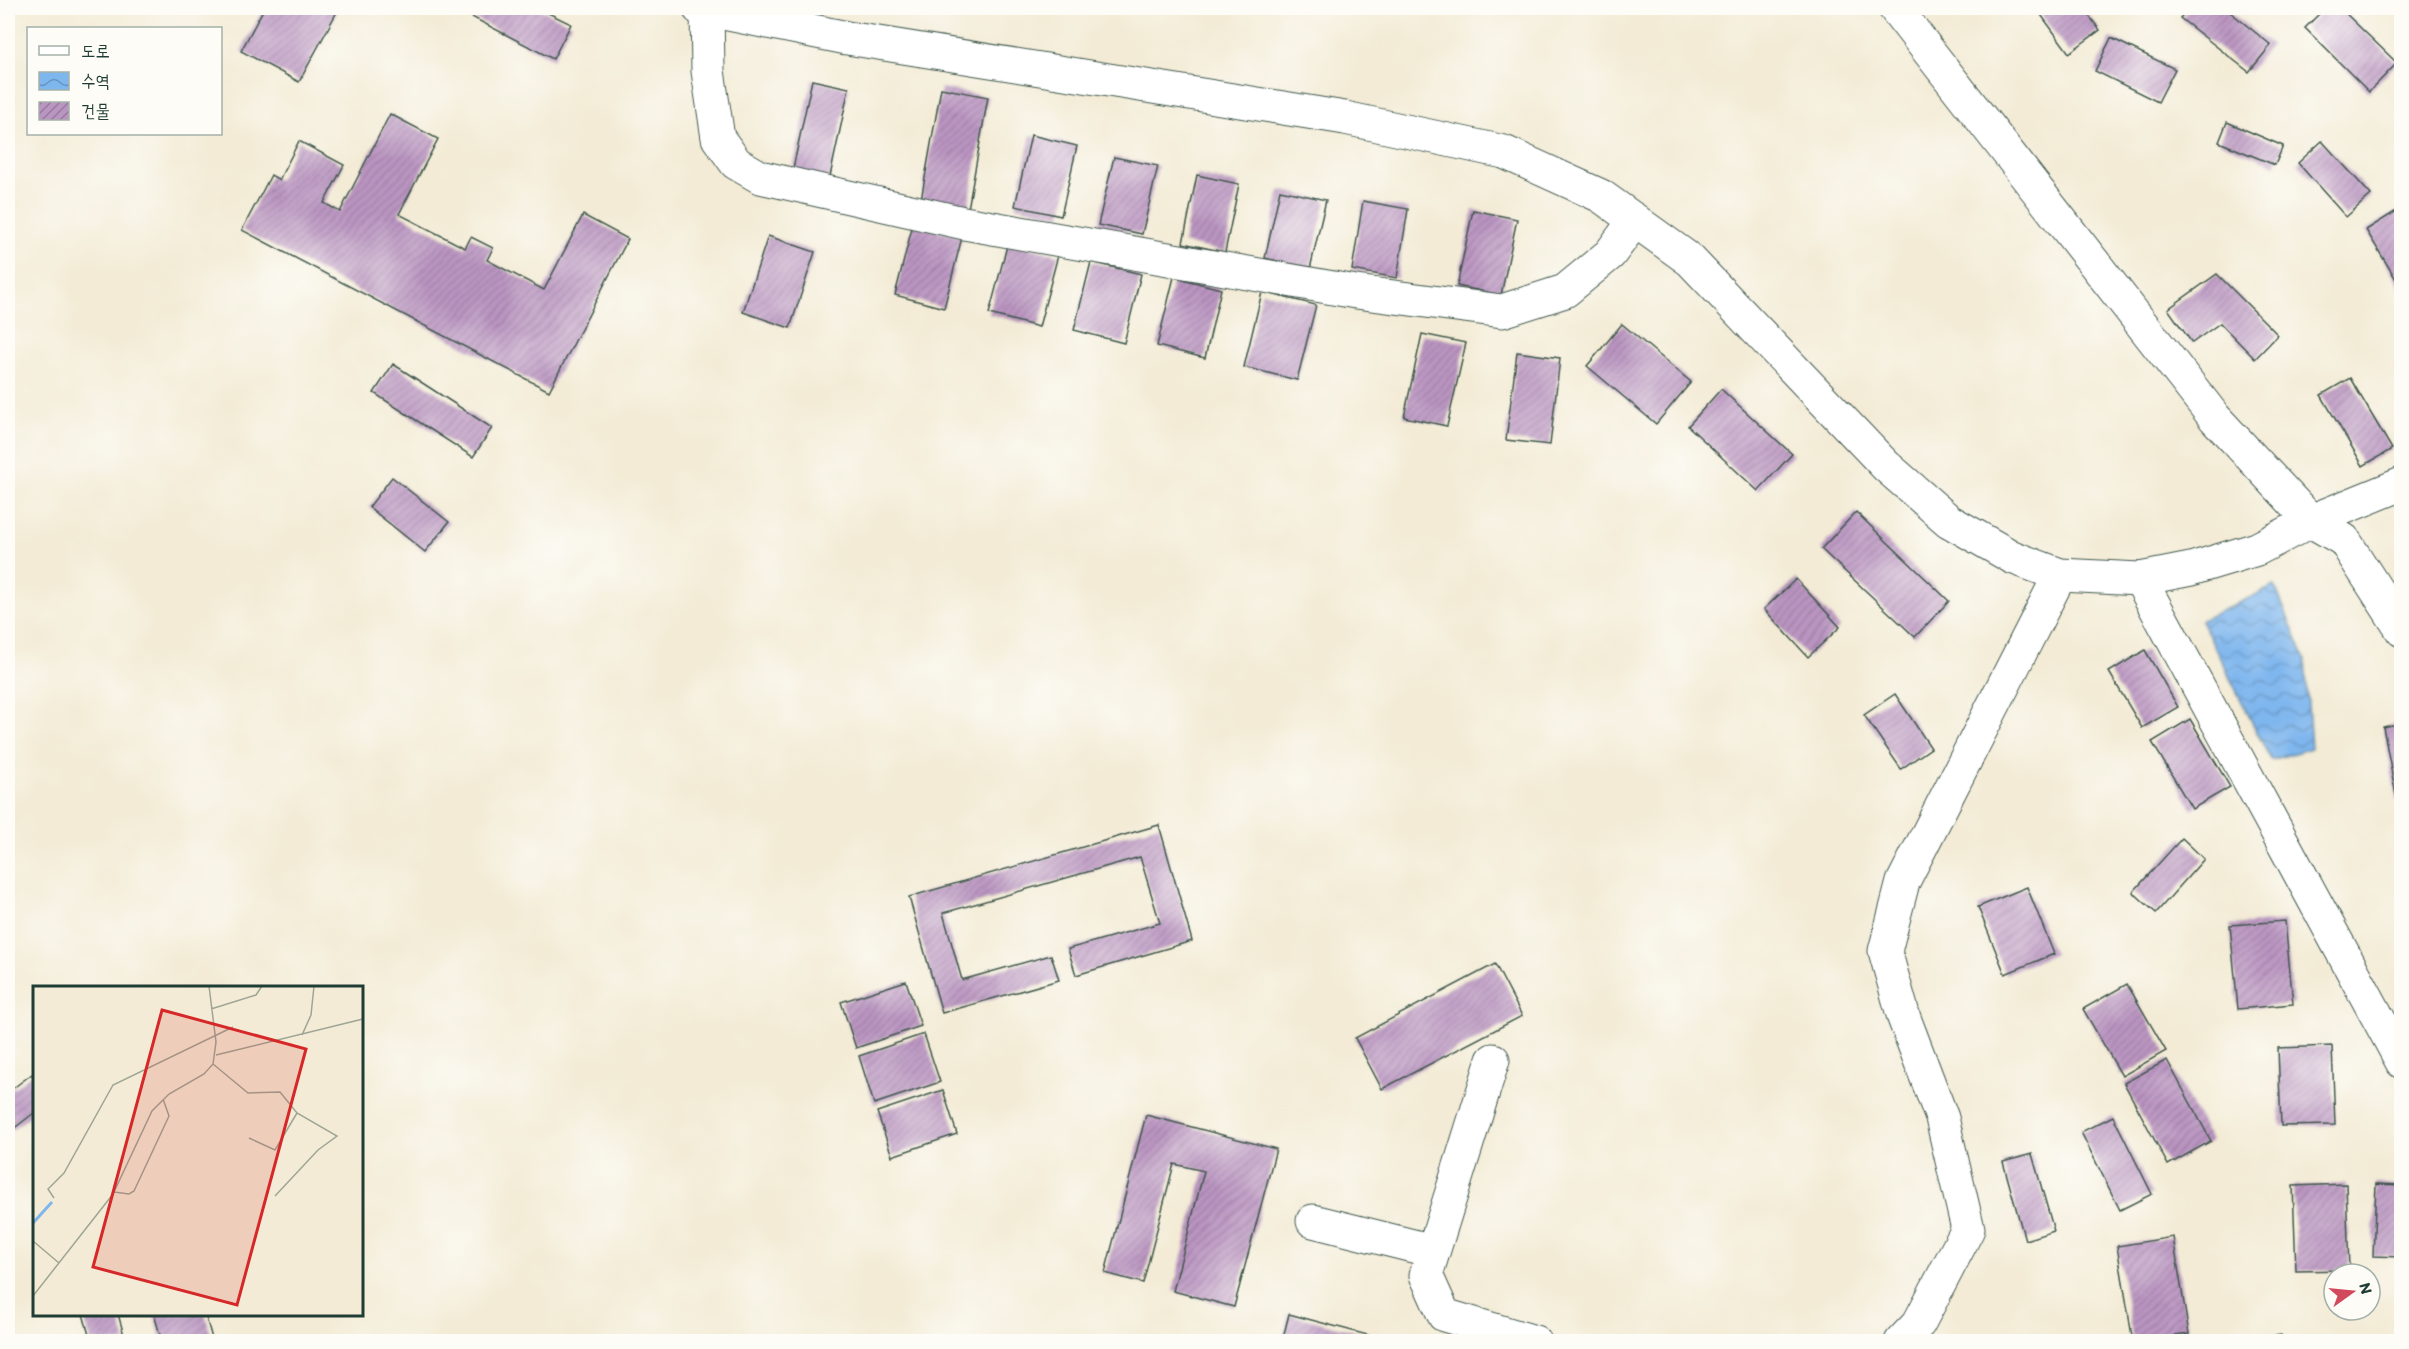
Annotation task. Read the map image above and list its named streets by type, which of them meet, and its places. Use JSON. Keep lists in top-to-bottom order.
{
  "legend": ["도로", "수역", "건물"],
  "north": "right"
}
